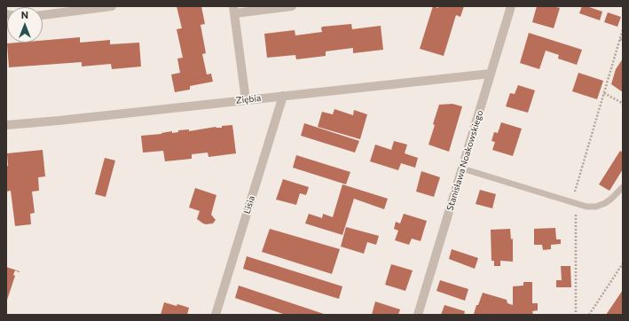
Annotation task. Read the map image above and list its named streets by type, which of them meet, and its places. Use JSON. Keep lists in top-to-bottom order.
{
  "streets": {
    "street": ["Ziębia", "Stanisława Noakowskiego", "Lisia"]
  },
  "crossings": [
    ["Ziębia", "Stanisława Noakowskiego"],
    ["Ziębia", "Lisia"]
  ],
  "north": "top"
}
